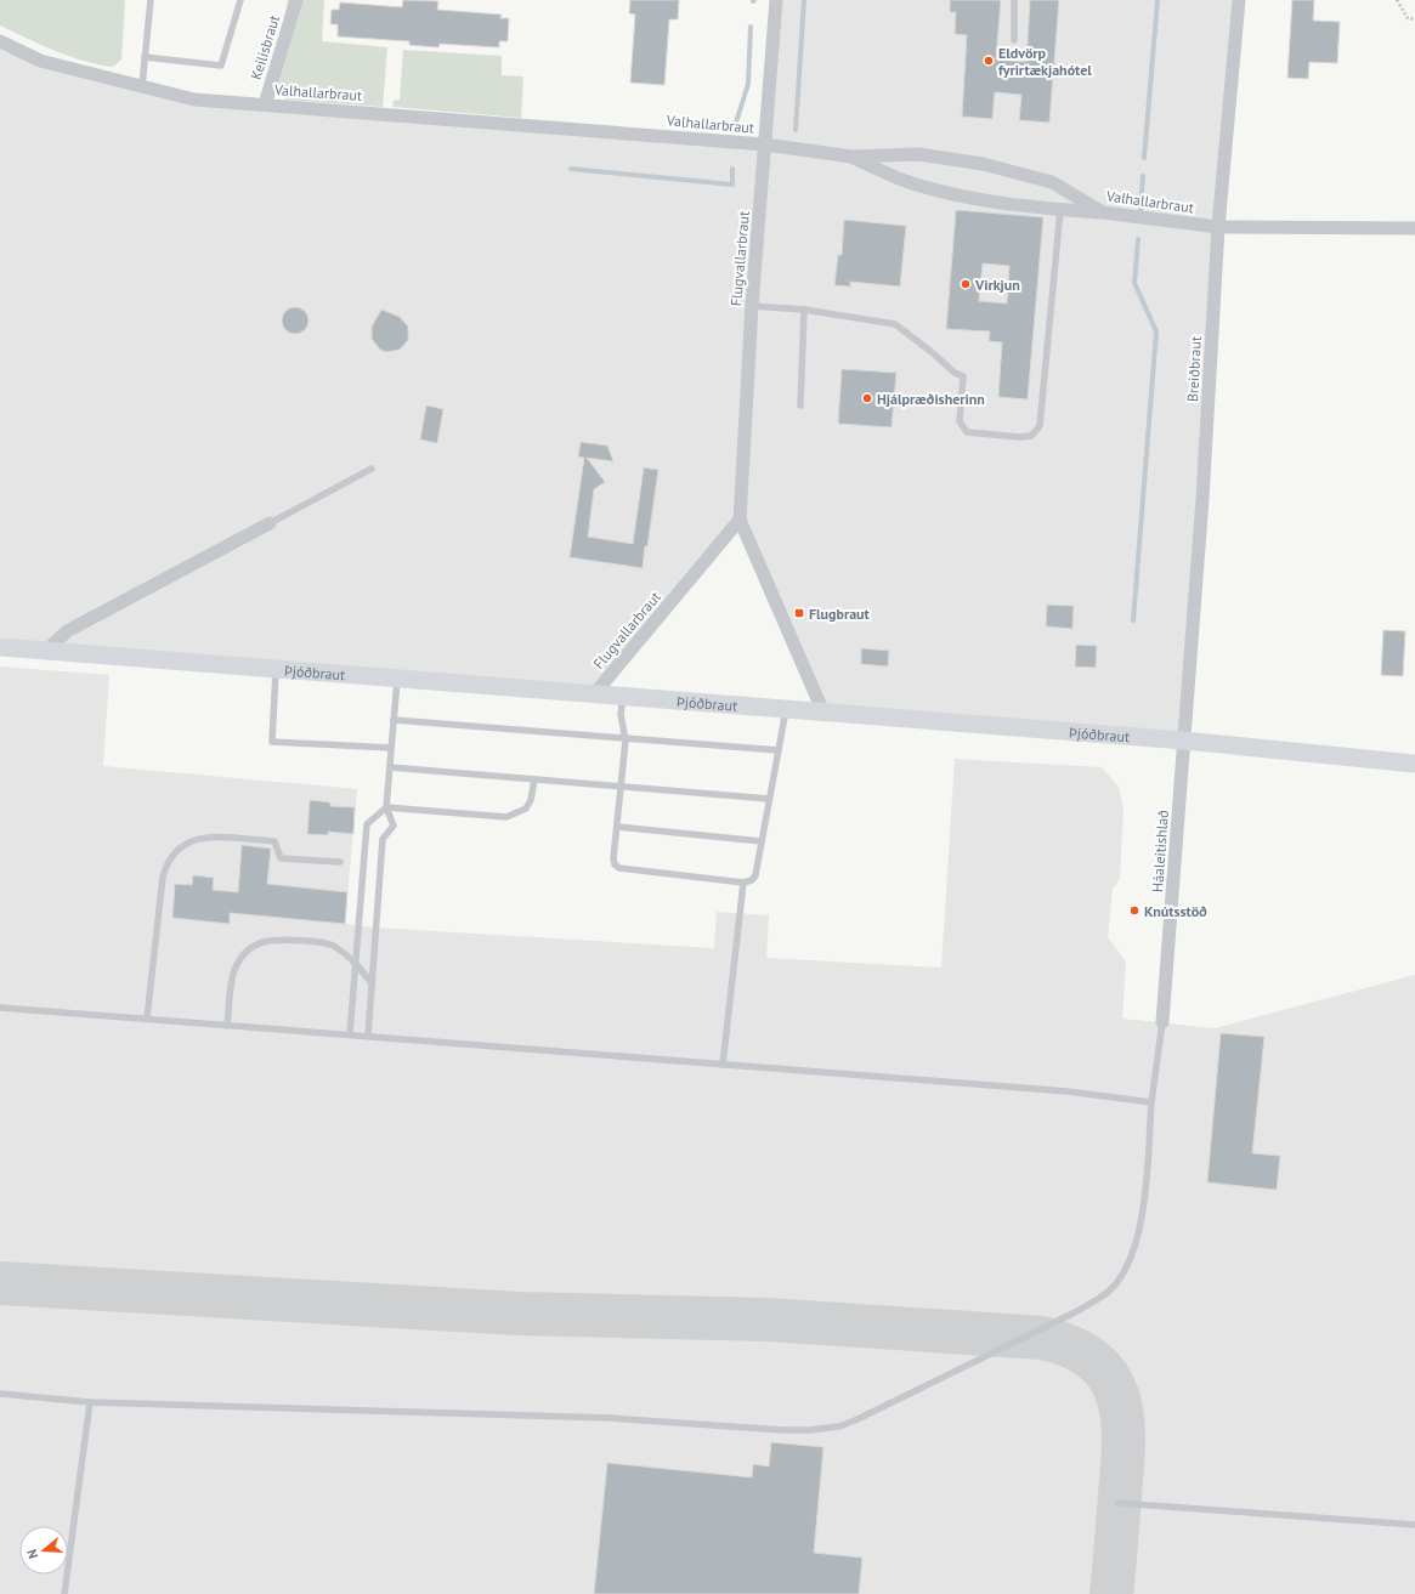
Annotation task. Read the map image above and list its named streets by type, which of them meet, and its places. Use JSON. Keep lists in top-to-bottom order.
{
  "streets": {
    "street": [
      "Keilisbraut",
      "Valhallarbraut",
      "Flugvallarbraut",
      "Breiðbraut",
      "Þjóðbraut",
      "Háaleitishlað"
    ]
  },
  "crossings": [
    ["Keilisbraut", "Valhallarbraut"],
    ["Valhallarbraut", "Flugvallarbraut"],
    ["Valhallarbraut", "Breiðbraut"],
    ["Flugvallarbraut", "Þjóðbraut"],
    ["Breiðbraut", "Þjóðbraut"],
    ["Breiðbraut", "Háaleitishlað"],
    ["Þjóðbraut", "Háaleitishlað"]
  ],
  "places": {
    "other": [
      "Eldvörp fyrirtækjahótel",
      "Virkjun",
      "Hjálpræðisherinn",
      "Knútsstöð"
    ],
    "transit": ["Flugbraut"]
  },
  "north": "left"
}
